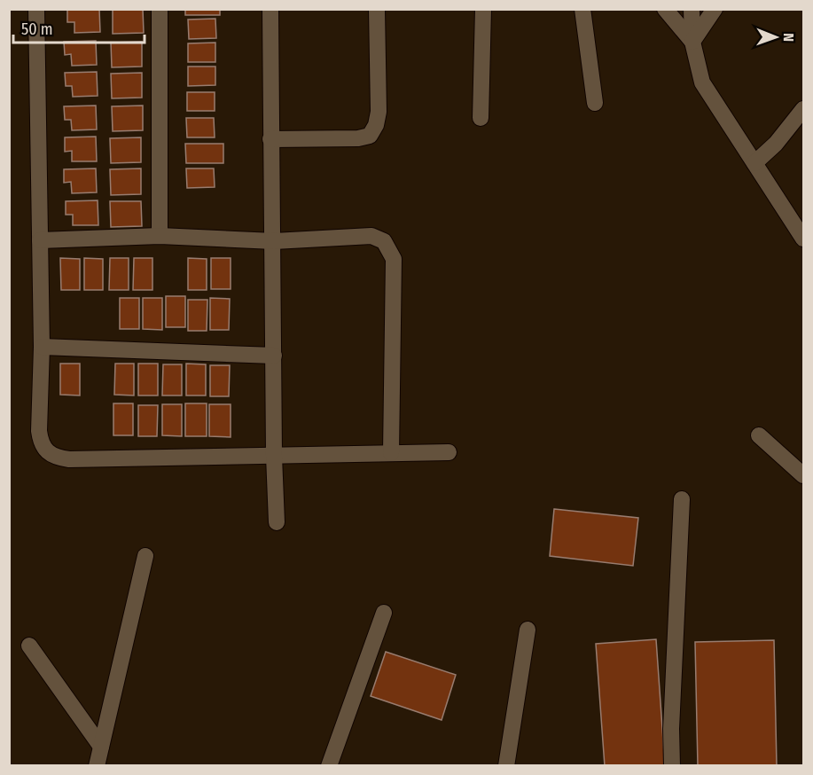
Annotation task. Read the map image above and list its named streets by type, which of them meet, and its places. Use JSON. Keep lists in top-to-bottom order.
{
  "scale_bar": "50 m",
  "north": "right"
}
